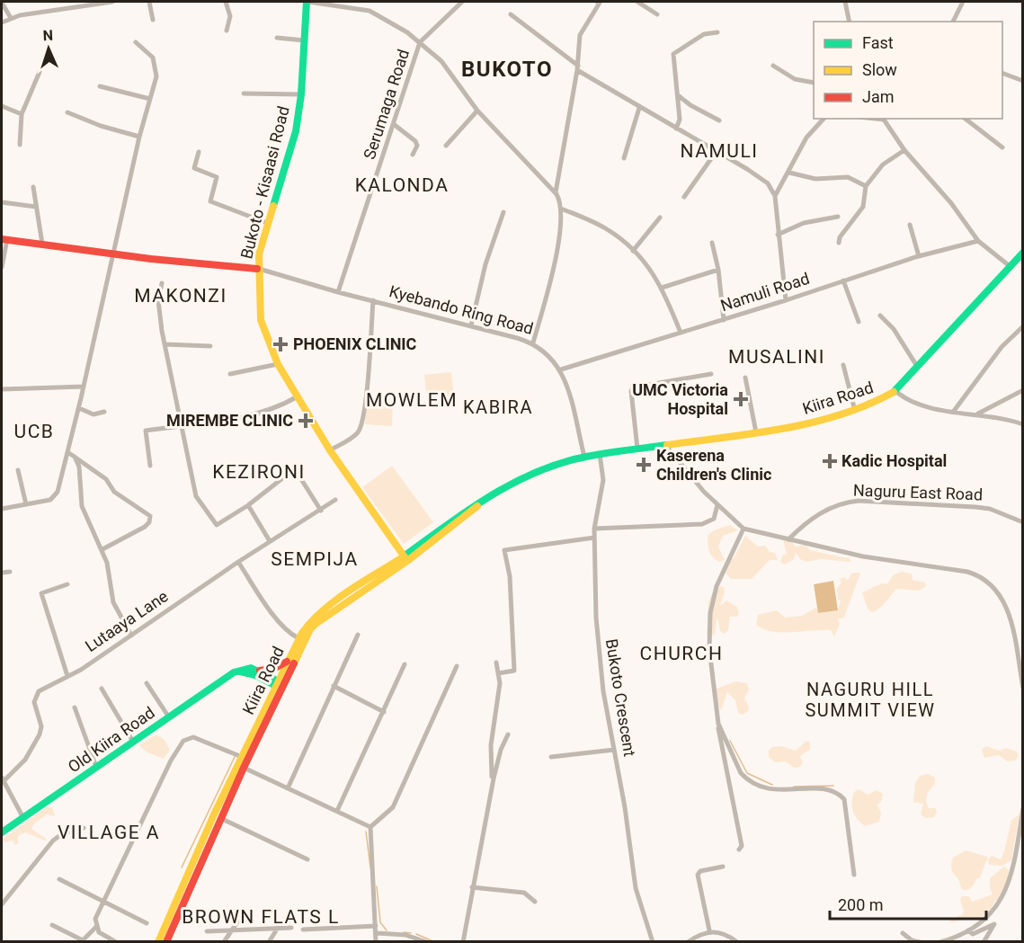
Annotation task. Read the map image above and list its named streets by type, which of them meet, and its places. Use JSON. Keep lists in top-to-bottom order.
{
  "streets": {
    "main road": ["Bukoto - Kisaasi Road", "Kiira Road", "Old Kiira Road"],
    "street": [
      "Serumaga Road",
      "Namuli Road",
      "Kyebando Ring Road",
      "Naguru East Road",
      "Lutaaya Lane",
      "Bukoto Crescent"
    ]
  },
  "crossings": [
    ["Serumaga Road", "Kyebando Ring Road"],
    ["Bukoto - Kisaasi Road", "Kyebando Ring Road"],
    ["Bukoto - Kisaasi Road", "Kiira Road"],
    ["Namuli Road", "Kyebando Ring Road"],
    ["Kyebando Ring Road", "Kiira Road"],
    ["Kiira Road", "Bukoto Crescent"]
  ],
  "districts": [
    "BUKOTO",
    "NAMULI",
    "KALONDA",
    "MAKONZI",
    "MUSALINI",
    "MOWLEM",
    "KABIRA",
    "UCB",
    "KEZIRONI",
    "SEMPIJA",
    "CHURCH",
    "NAGURU HILL SUMMIT VIEW",
    "VILLAGE A",
    "BROWN FLATS L"
  ],
  "places": {
    "health": [
      "PHOENIX CLINIC",
      "UMC Victoria Hospital",
      "MIREMBE CLINIC",
      "Kadic Hospital",
      "Kaserena Children's Clinic"
    ]
  },
  "legend": ["Fast", "Slow", "Jam"],
  "scale_bar": "200 m",
  "north": "top"
}
